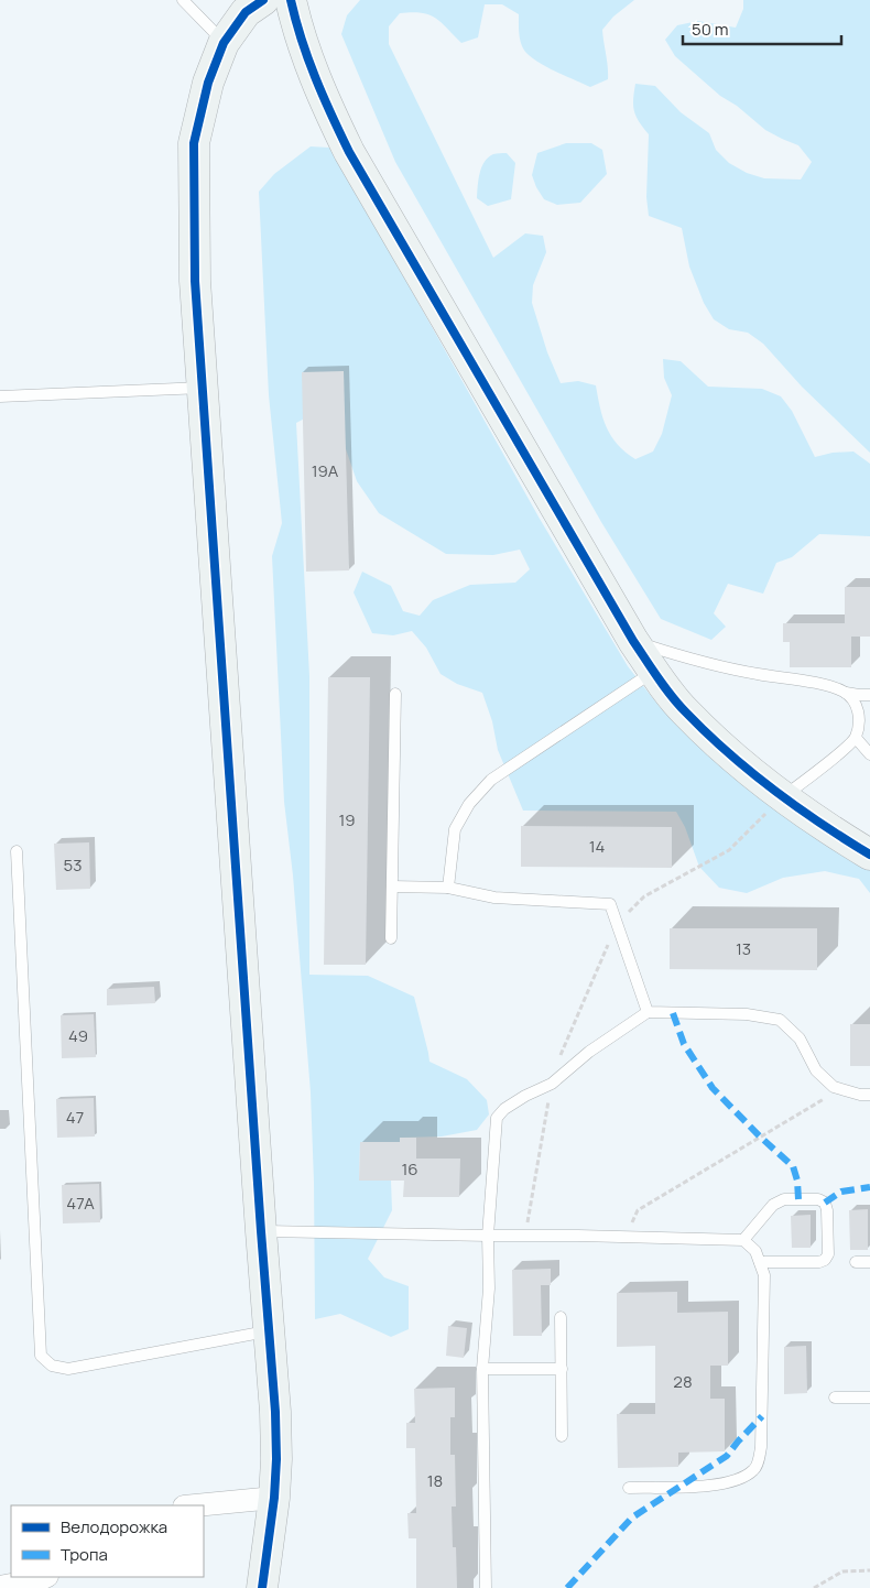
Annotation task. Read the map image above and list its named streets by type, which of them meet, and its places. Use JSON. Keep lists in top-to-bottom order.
{
  "house_numbers": [
    "19А",
    "19",
    "14",
    "53",
    "13",
    "49",
    "47",
    "16",
    "47А",
    "28",
    "18"
  ],
  "legend": ["Велодорожка", "Тропа"],
  "scale_bar": "50 m"
}
